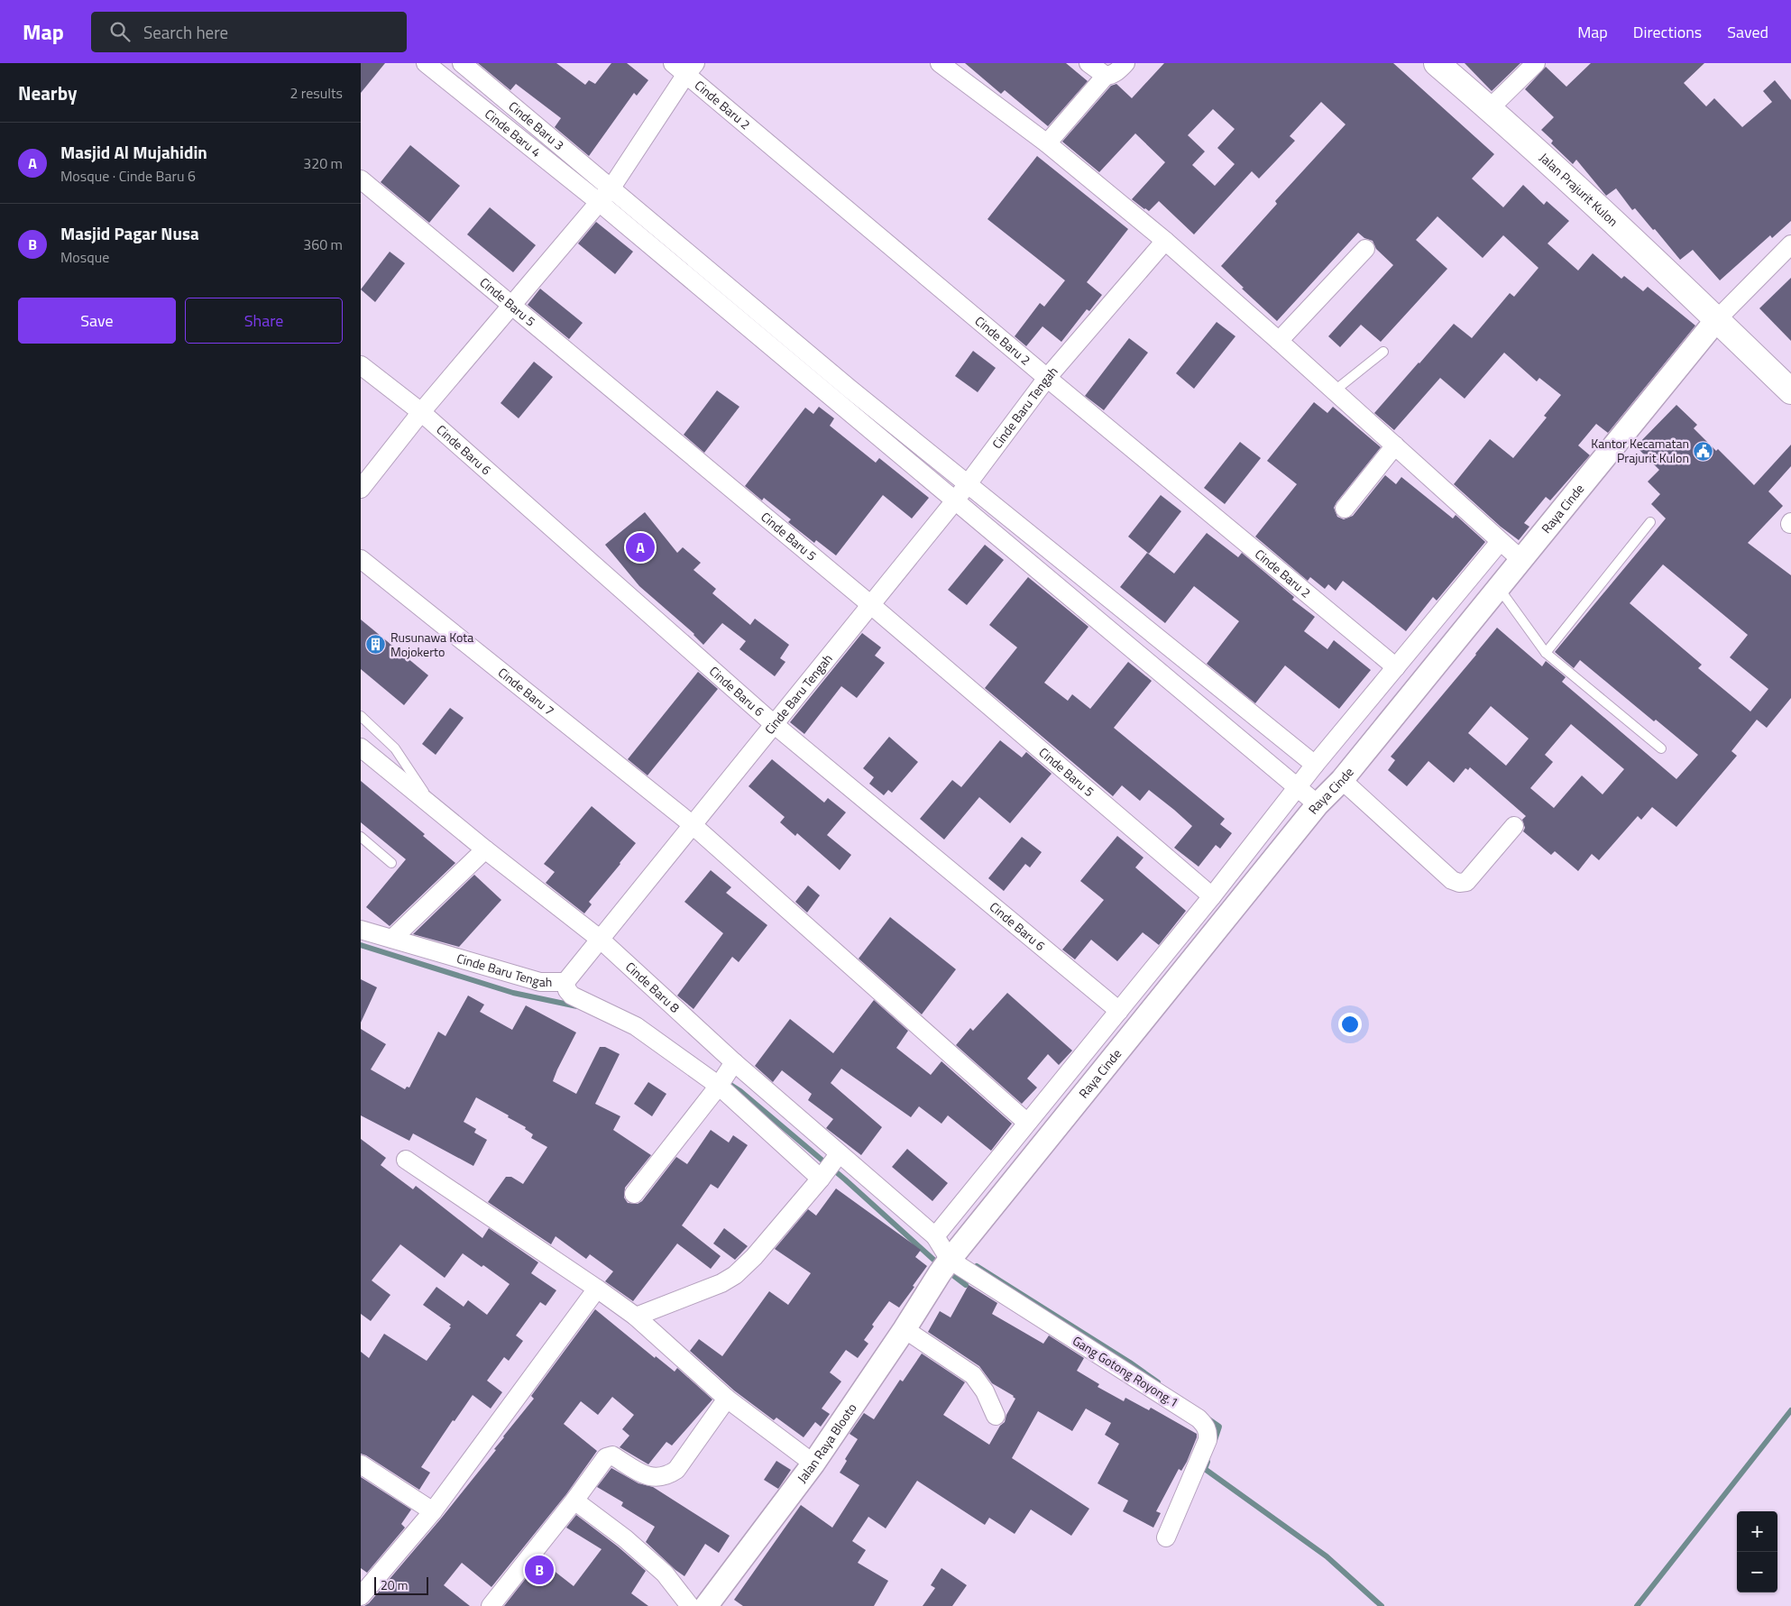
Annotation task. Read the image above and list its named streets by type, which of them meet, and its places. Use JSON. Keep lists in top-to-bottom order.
{
  "streets": {
    "main road": ["Jalan Prajurit Kulon"],
    "street": [
      "Cinde Baru 2",
      "Cinde Baru 3",
      "Cinde Baru 4",
      "Cinde Baru 5",
      "Cinde Baru Tengah",
      "Cinde Baru 6",
      "Raya Cinde",
      "Cinde Baru 7",
      "Cinde Baru 8",
      "Gang Gotong Royong.1",
      "Jalan Raya Blooto"
    ]
  },
  "crossings": [
    ["Cinde Baru 2", "Cinde Baru Tengah"],
    ["Cinde Baru 2", "Raya Cinde"],
    ["Cinde Baru 3", "Cinde Baru Tengah"],
    ["Cinde Baru 3", "Raya Cinde"],
    ["Cinde Baru 4", "Cinde Baru Tengah"],
    ["Cinde Baru 4", "Raya Cinde"],
    ["Jalan Prajurit Kulon", "Raya Cinde"],
    ["Cinde Baru 5", "Cinde Baru Tengah"],
    ["Cinde Baru 5", "Raya Cinde"],
    ["Cinde Baru Tengah", "Cinde Baru 6"],
    ["Cinde Baru Tengah", "Cinde Baru 7"],
    ["Cinde Baru Tengah", "Cinde Baru 8"],
    ["Cinde Baru 6", "Raya Cinde"],
    ["Raya Cinde", "Cinde Baru 7"],
    ["Raya Cinde", "Cinde Baru 8"],
    ["Raya Cinde", "Gang Gotong Royong.1"],
    ["Raya Cinde", "Jalan Raya Blooto"],
    ["Cinde Baru 8", "Gang Gotong Royong.1"],
    ["Cinde Baru 8", "Jalan Raya Blooto"],
    ["Gang Gotong Royong.1", "Jalan Raya Blooto"]
  ],
  "places": {
    "public building": ["Kantor Kecamatan Prajurit Kulon"],
    "building": ["Rusunawa Kota Mojokerto"]
  },
  "scale_bar": "20 m",
  "page": {
    "header": "Map",
    "search": "Search here",
    "nav": ["Map", "Directions", "Saved"],
    "heading": ["Nearby", "2 results"],
    "list": [
      {
        "mark": "A",
        "name": "Masjid Al Mujahidin",
        "note": "Mosque · Cinde Baru 6",
        "value": "320 m"
      },
      {
        "mark": "B",
        "name": "Masjid Pagar Nusa",
        "note": "Mosque",
        "value": "360 m"
      }
    ],
    "buttons": ["Save", "Share"],
    "pins": ["A", "B"],
    "map_buttons": ["+", "−"],
    "scale": "20 m"
  }
}
